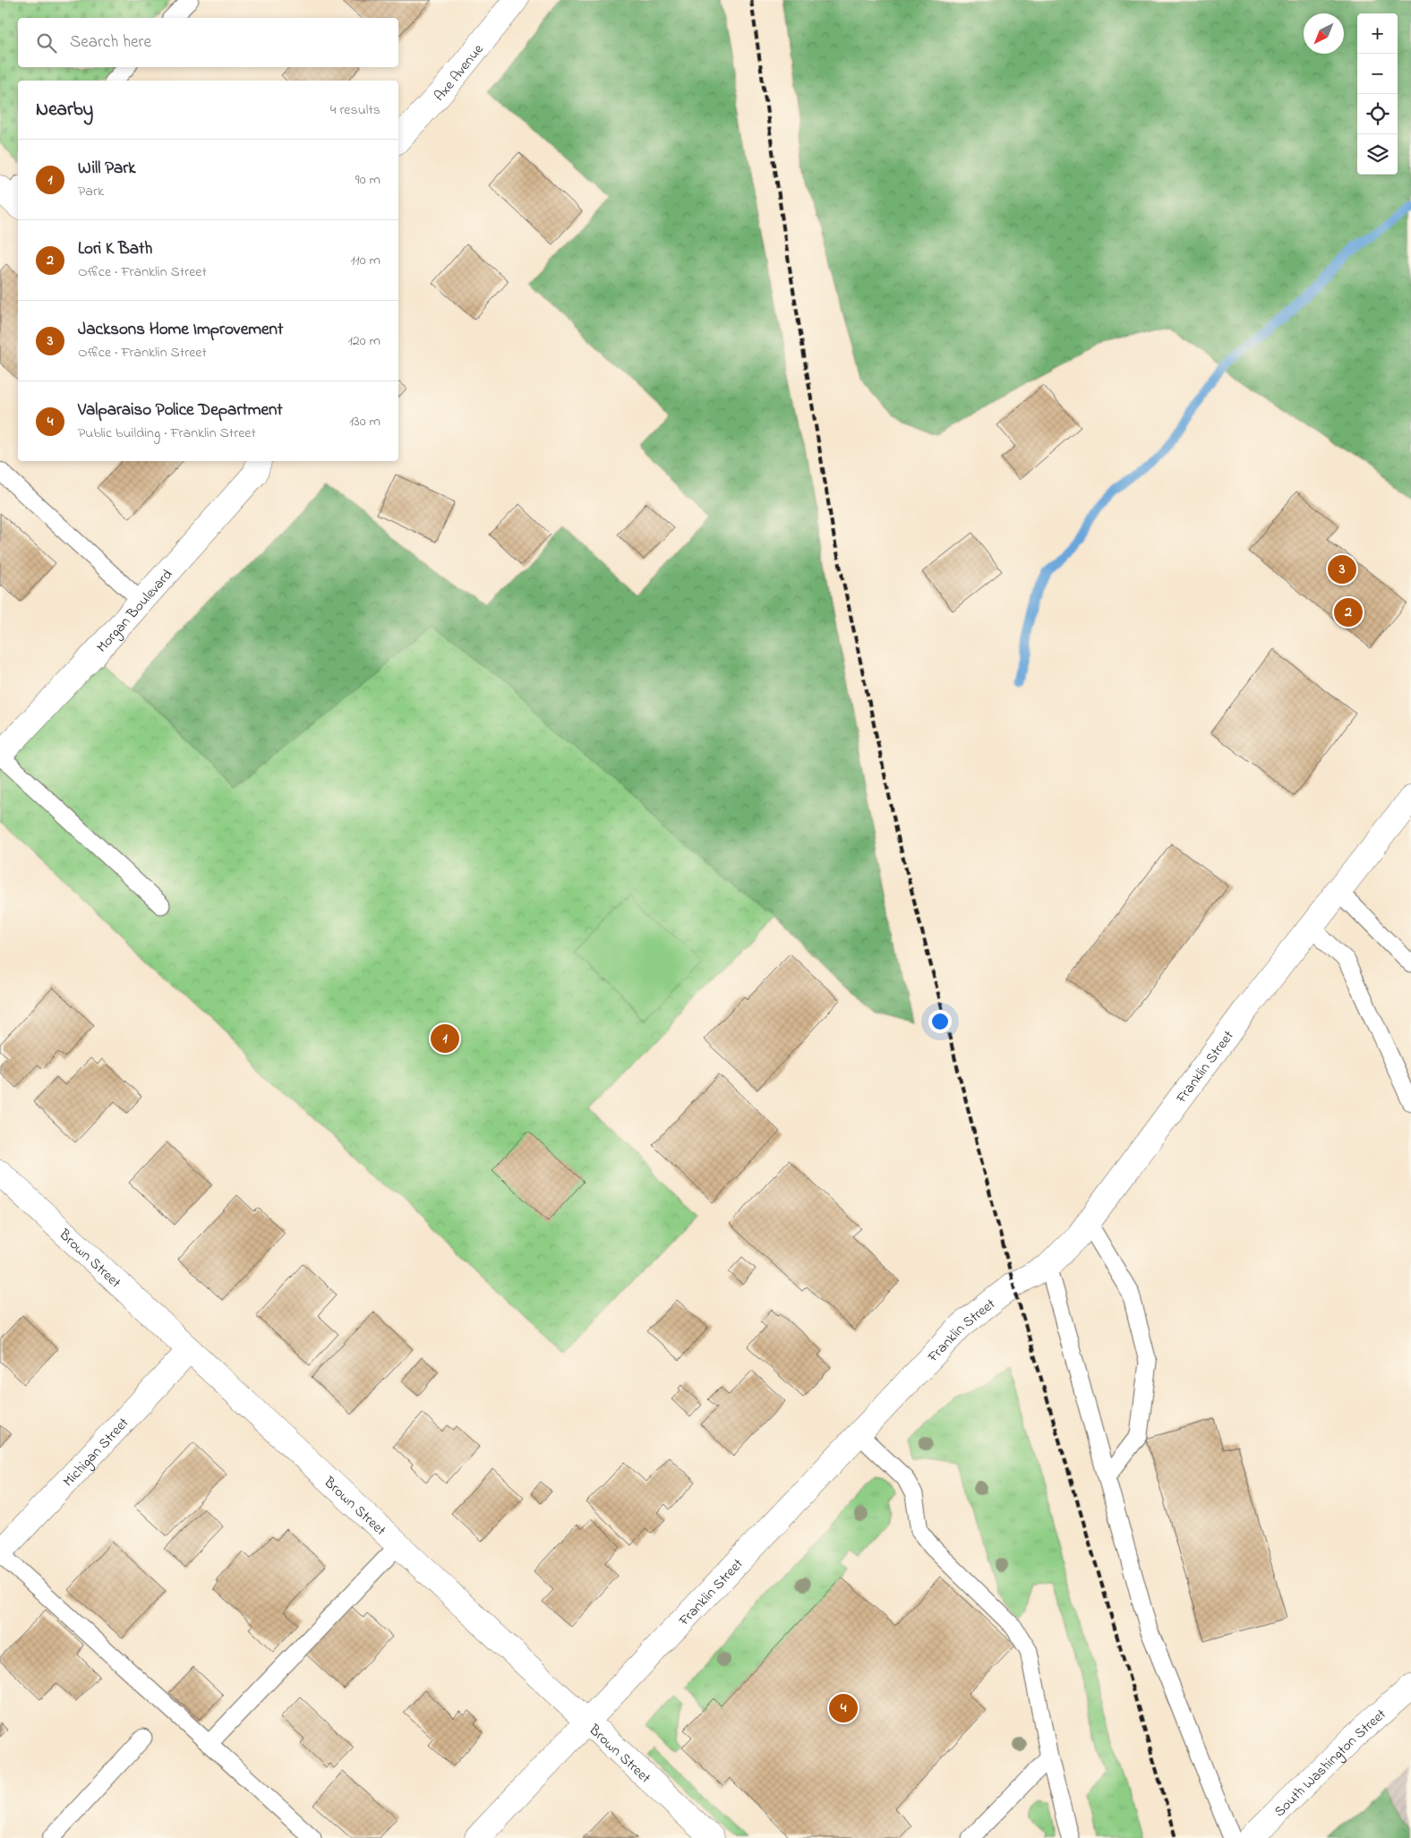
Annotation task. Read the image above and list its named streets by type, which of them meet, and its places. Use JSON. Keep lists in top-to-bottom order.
{
  "streets": {
    "street": [
      "Axe Avenue",
      "Morgan Boulevard",
      "Franklin Street",
      "Brown Street",
      "Michigan Street",
      "South Washington Street"
    ]
  },
  "crossings": [
    ["Franklin Street", "Brown Street"],
    ["Brown Street", "Michigan Street"]
  ],
  "north": "bottom left",
  "page": {
    "map_buttons": ["+", "−"],
    "search": "Search here",
    "heading": ["Nearby", "4 results"],
    "list": [
      {
        "mark": "1",
        "name": "Will Park",
        "note": "Park",
        "value": "90 m"
      },
      {
        "mark": "2",
        "name": "Lori K Bath",
        "note": "Office · Franklin Street",
        "value": "110 m"
      },
      {
        "mark": "3",
        "name": "Jacksons Home Improvement",
        "note": "Office · Franklin Street",
        "value": "120 m"
      },
      {
        "mark": "4",
        "name": "Valparaiso Police Department",
        "note": "Public building · Franklin Street",
        "value": "130 m"
      }
    ],
    "pins": [
      "3",
      "2",
      "1",
      "4"
    ]
  }
}
